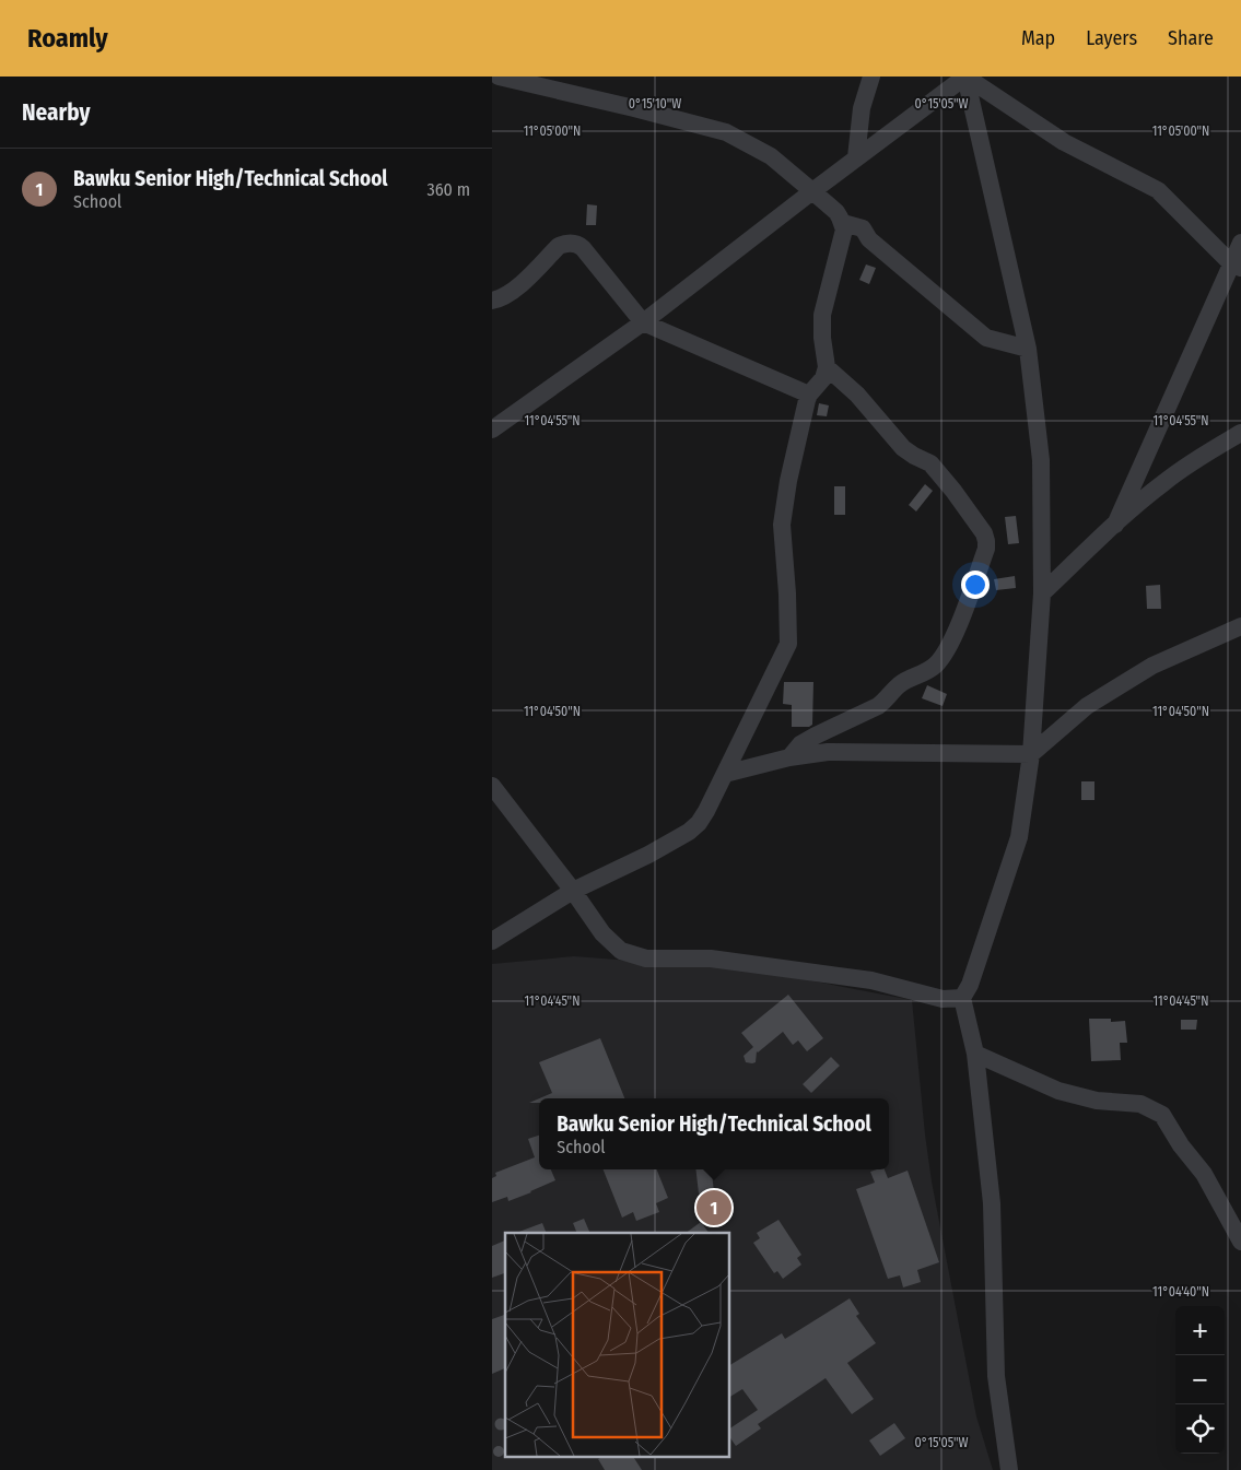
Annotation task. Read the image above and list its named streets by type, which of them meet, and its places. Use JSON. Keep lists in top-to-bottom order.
{
  "page": {
    "header": "Roamly",
    "nav": ["Map", "Layers", "Share"],
    "heading": "Nearby",
    "list": [
      {
        "mark": "1",
        "name": "Bawku Senior High/Technical School",
        "note": "School",
        "value": "360 m"
      }
    ],
    "popup": ["Bawku Senior High/Technical School", "School"],
    "pins": "1",
    "map_buttons": ["+", "−"]
  },
  "coordinates": [
    "0°15'10\"W",
    "0°15'05\"W",
    "11°05'00\"N",
    "11°04'55\"N",
    "11°04'50\"N",
    "11°04'45\"N",
    "11°04'40\"N"
  ]
}
